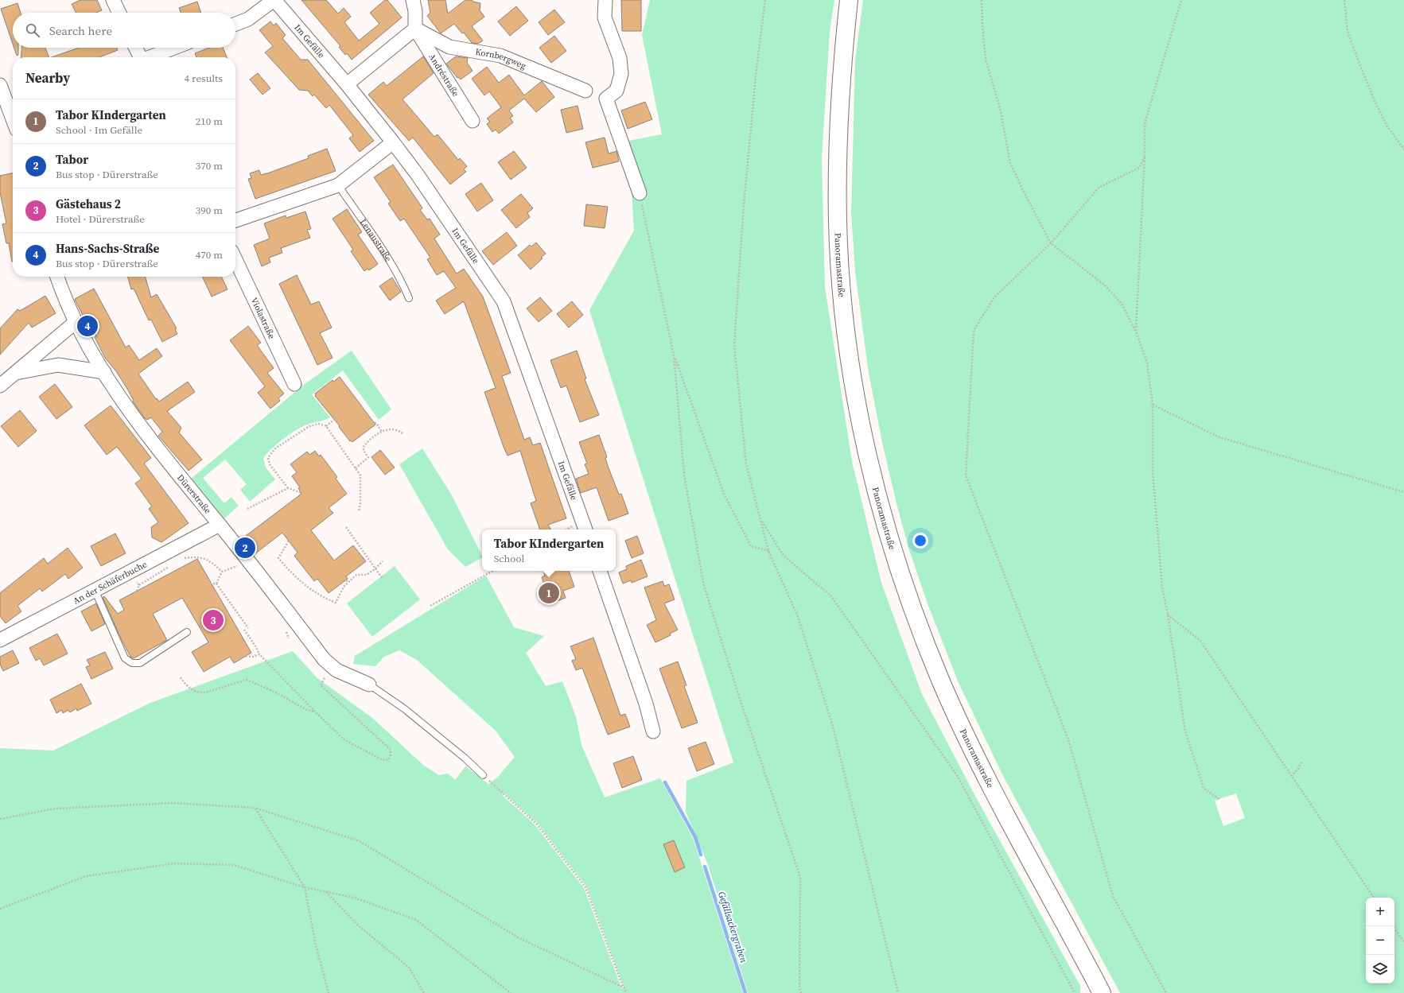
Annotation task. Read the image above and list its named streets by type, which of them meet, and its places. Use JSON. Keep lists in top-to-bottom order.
{
  "streets": {
    "main road": ["Panoramastraße"],
    "street": [
      "Im Gefälle",
      "Kornbergweg",
      "Andréstraße",
      "Violastraße",
      "Dürerstraße",
      "An der Schäferbuche"
    ],
    "lane": ["Lenaustraße"]
  },
  "crossings": [
    ["Kornbergweg", "Andréstraße"],
    ["Dürerstraße", "An der Schäferbuche"]
  ],
  "water": ["Gefällsackergraben"],
  "page": {
    "search": "Search here",
    "heading": ["Nearby", "4 results"],
    "list": [
      {
        "mark": "1",
        "name": "Tabor KIndergarten",
        "note": "School · Im Gefälle",
        "value": "210 m"
      },
      {
        "mark": "2",
        "name": "Tabor",
        "note": "Bus stop · Dürerstraße",
        "value": "370 m"
      },
      {
        "mark": "3",
        "name": "Gästehaus 2",
        "note": "Hotel · Dürerstraße",
        "value": "390 m"
      },
      {
        "mark": "4",
        "name": "Hans-Sachs-Straße",
        "note": "Bus stop · Dürerstraße",
        "value": "470 m"
      }
    ],
    "pins": [
      "4",
      "2",
      "1",
      "3"
    ],
    "popup": ["Tabor KIndergarten", "School"],
    "map_buttons": ["+", "−"]
  }
}
